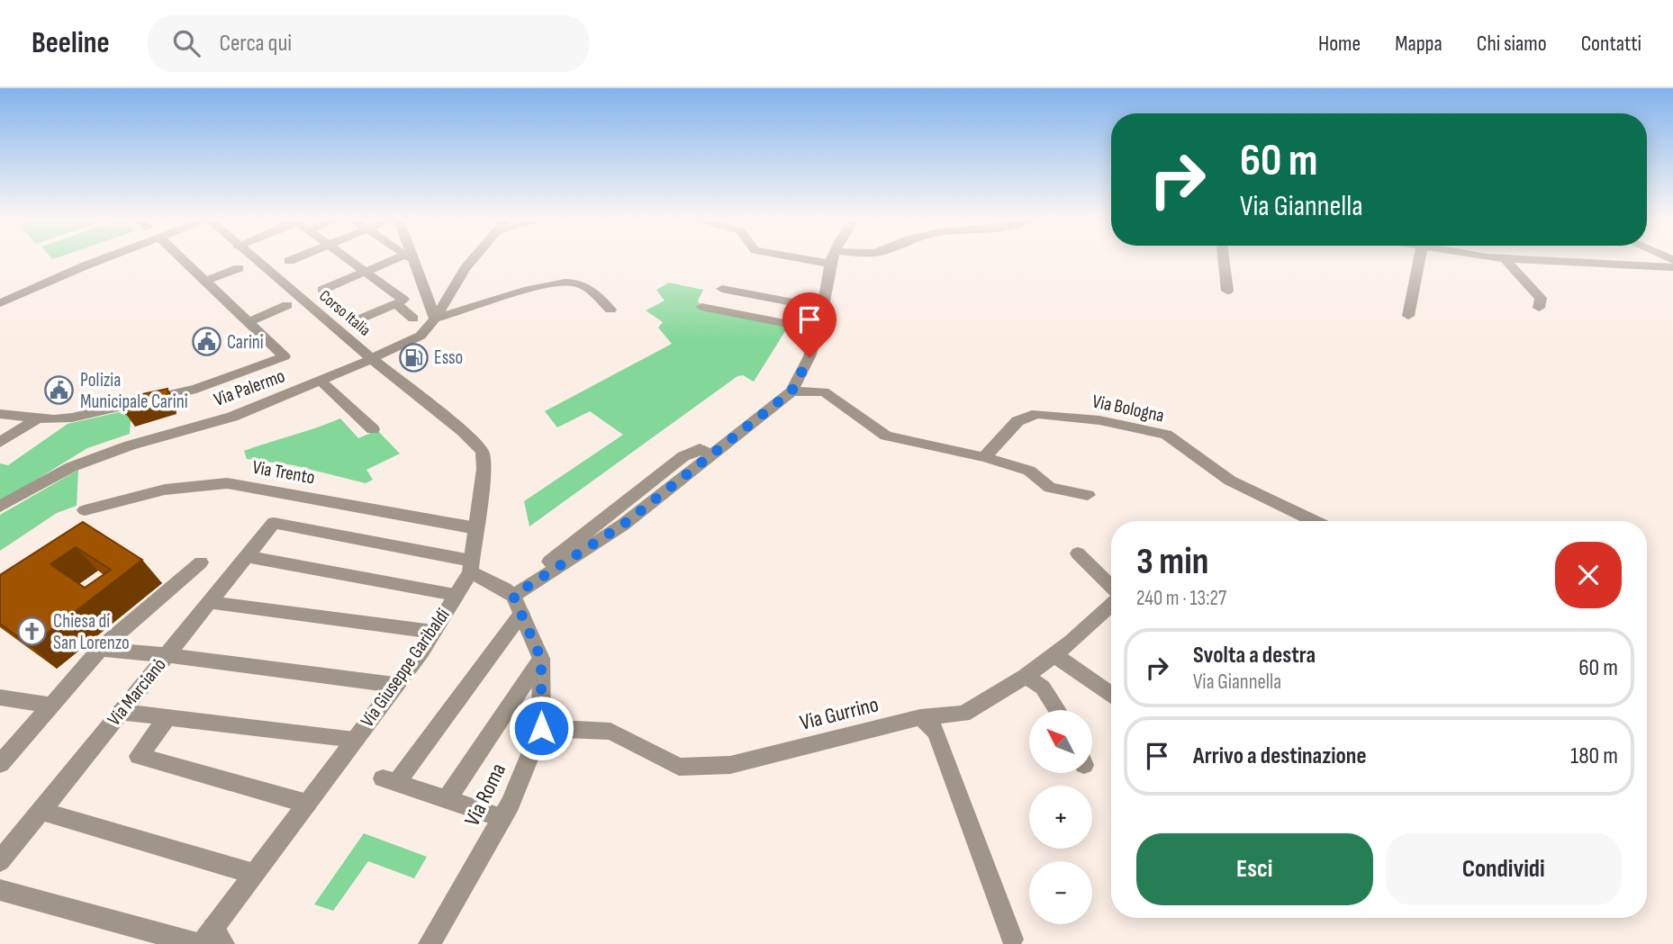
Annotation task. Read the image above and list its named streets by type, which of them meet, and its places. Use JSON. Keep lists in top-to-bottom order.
{
  "streets": {
    "street": [
      "Corso Italia",
      "Via Palermo",
      "Via Bologna",
      "Via Trento",
      "Via Giuseppe Garibaldi",
      "Via Marcianò",
      "Via Gurrino",
      "Via Roma"
    ]
  },
  "crossings": [
    ["Corso Italia", "Via Palermo"],
    ["Corso Italia", "Via Giuseppe Garibaldi"],
    ["Via Palermo", "Via Giuseppe Garibaldi"],
    ["Via Trento", "Via Giuseppe Garibaldi"],
    ["Via Giuseppe Garibaldi", "Via Marcianò"],
    ["Via Gurrino", "Via Roma"]
  ],
  "places": {
    "public building": ["Carini", "Polizia Municipale Carini"],
    "fuel station": ["Esso"],
    "church": ["Chiesa di San Lorenzo"]
  },
  "north": "top left",
  "page": {
    "header": "Beeline",
    "search": "Cerca qui",
    "nav": [
      "Home",
      "Mappa",
      "Chi siamo",
      "Contatti"
    ],
    "turn": ["60 m", "Via Giannella"],
    "heading": ["3 min", "240 m · 13:27"],
    "list": [
      {
        "name": "Svolta a destra",
        "note": "Via Giannella",
        "value": "60 m"
      },
      {
        "name": "Arrivo a destinazione",
        "value": "180 m"
      }
    ],
    "map_buttons": ["+", "−"],
    "buttons": ["Esci", "Condividi"]
  }
}
